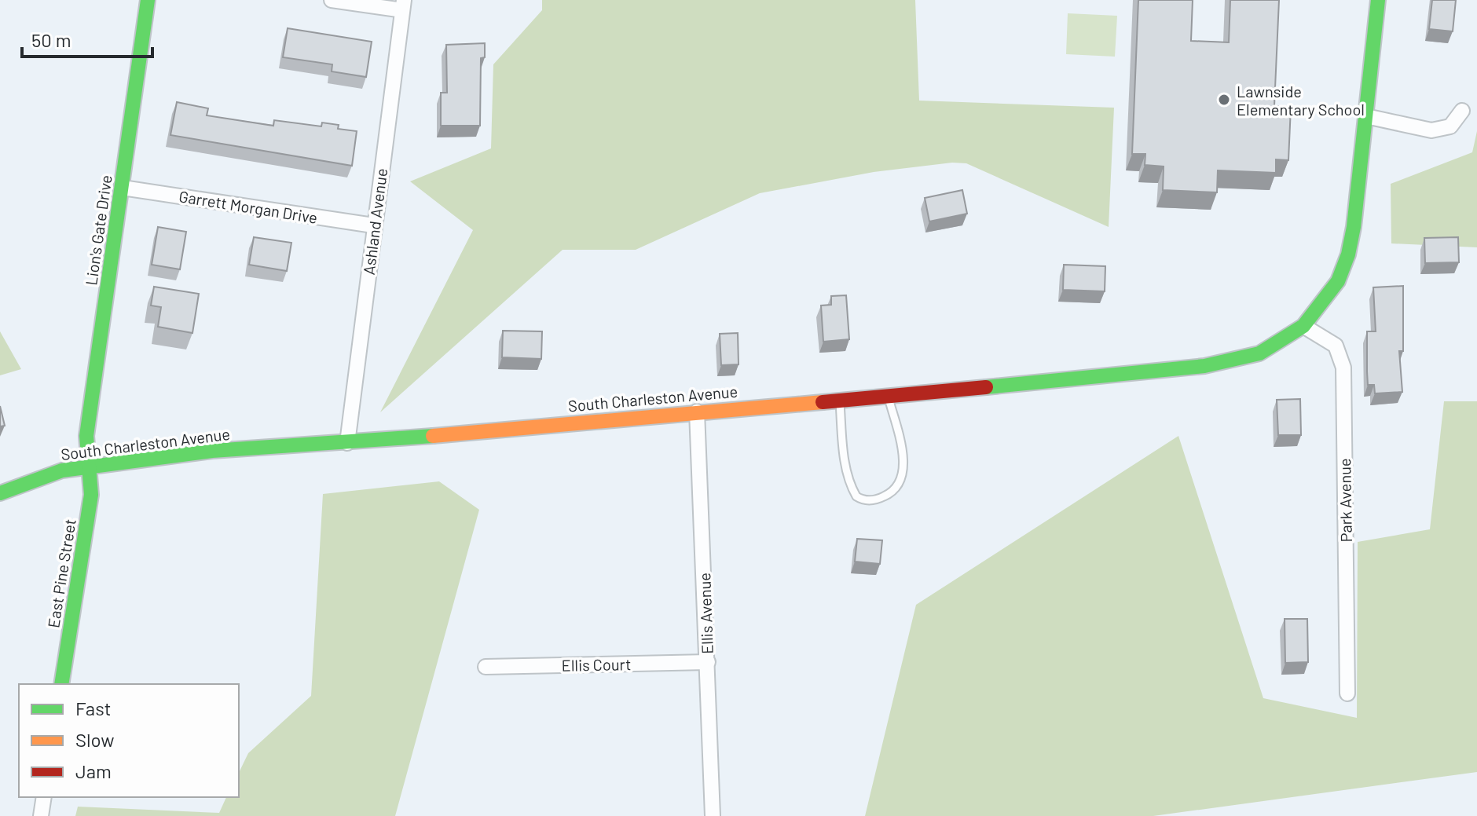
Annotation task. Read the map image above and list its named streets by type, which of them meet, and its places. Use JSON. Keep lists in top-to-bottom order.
{
  "streets": {
    "street": [
      "Garrett Morgan Drive",
      "Ashland Avenue",
      "Lion's Gate Drive",
      "South Charleston Avenue",
      "Park Avenue",
      "East Pine Street",
      "Ellis Avenue",
      "Ellis Court"
    ]
  },
  "crossings": [
    ["Garrett Morgan Drive", "Ashland Avenue"],
    ["Garrett Morgan Drive", "Lion's Gate Drive"],
    ["Ashland Avenue", "South Charleston Avenue"],
    ["Lion's Gate Drive", "South Charleston Avenue"],
    ["Lion's Gate Drive", "East Pine Street"],
    ["South Charleston Avenue", "Park Avenue"],
    ["South Charleston Avenue", "East Pine Street"],
    ["South Charleston Avenue", "Ellis Avenue"],
    ["Ellis Avenue", "Ellis Court"]
  ],
  "places": ["Lawnside Elementary School"],
  "legend": ["Fast", "Slow", "Jam"],
  "scale_bar": "50 m"
}
